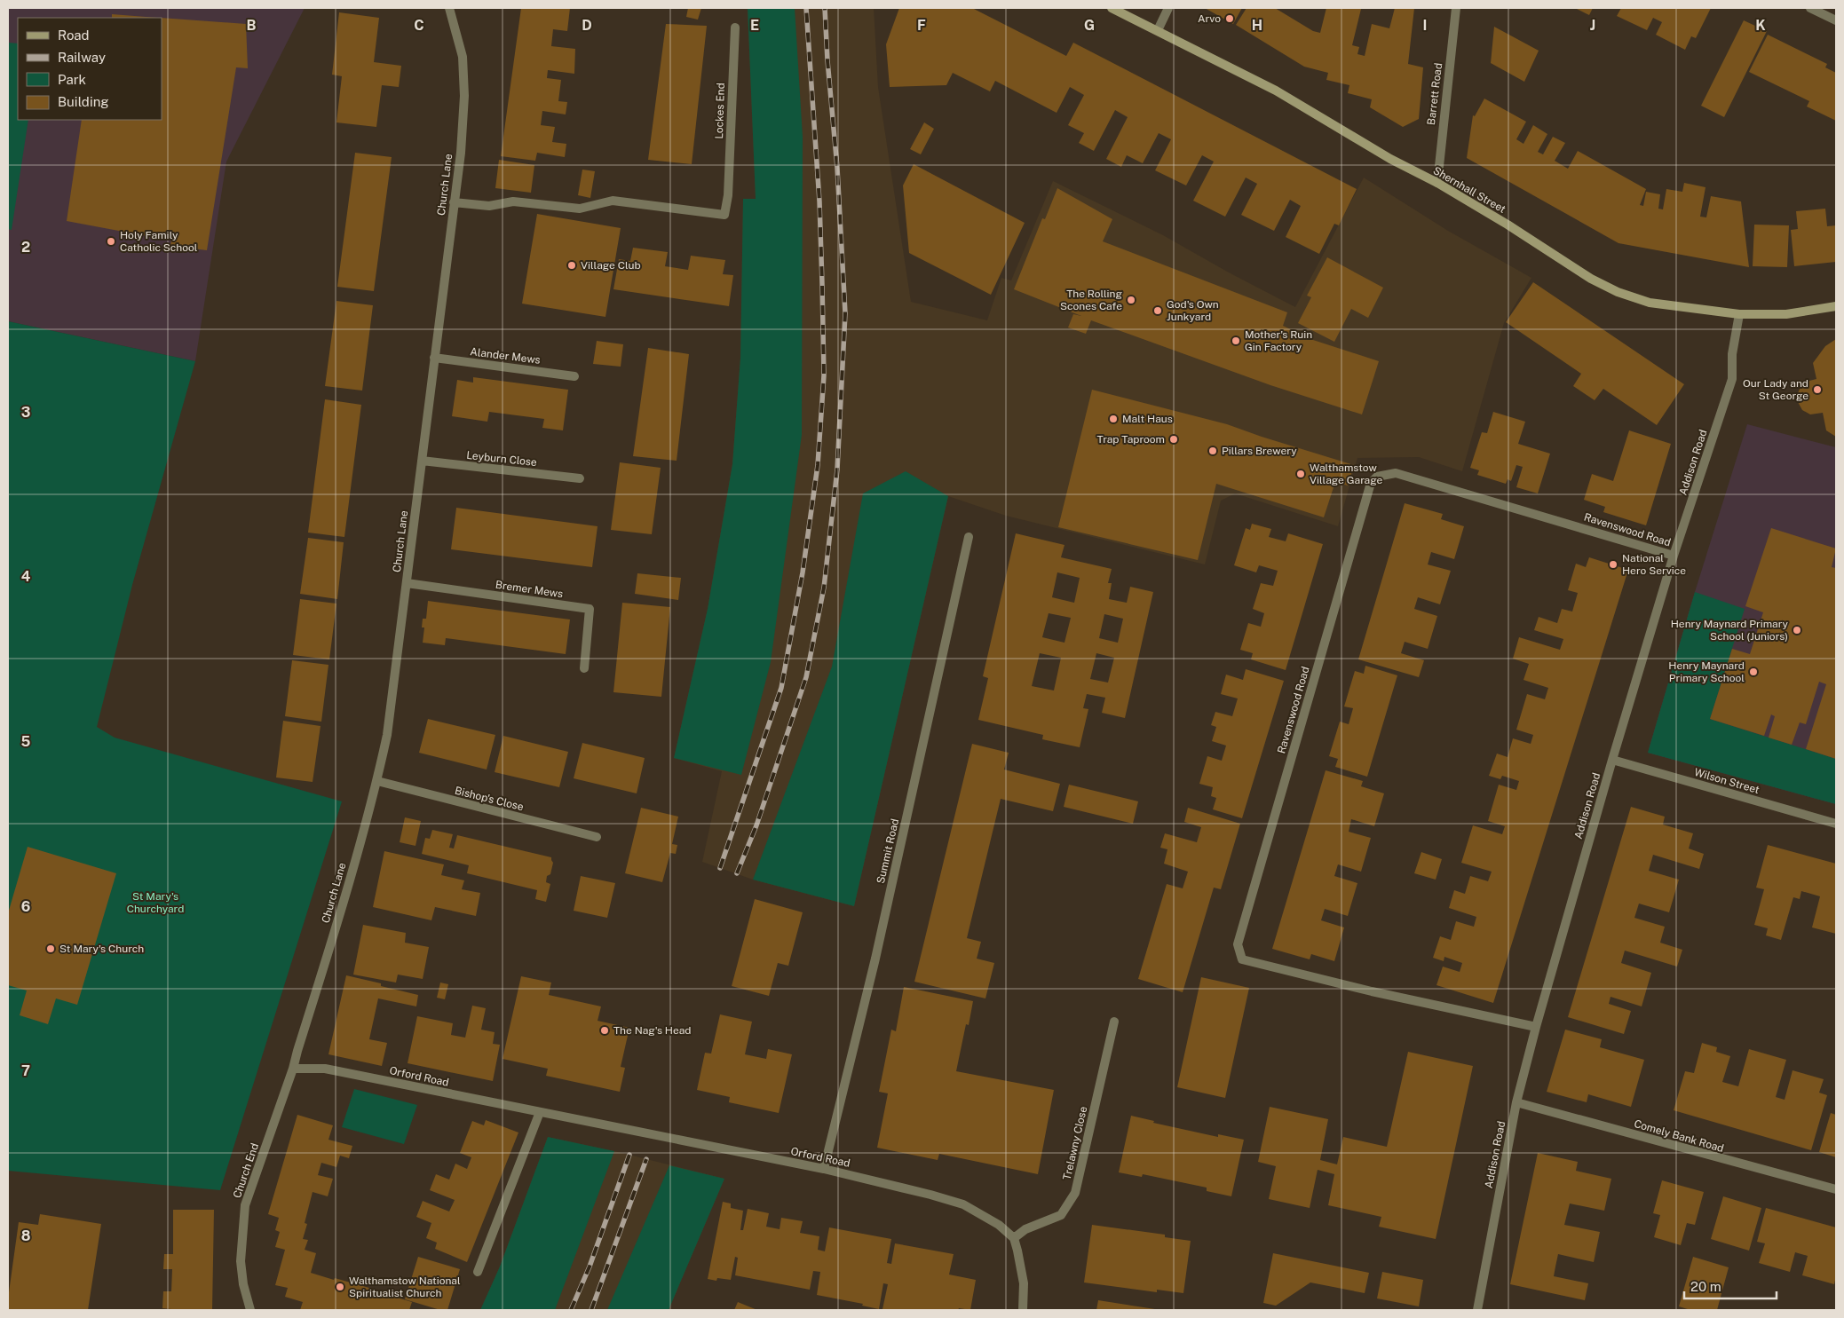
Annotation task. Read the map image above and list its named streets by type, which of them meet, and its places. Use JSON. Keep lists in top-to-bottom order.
{
  "streets": {
    "street": [
      "Barrett Road",
      "Lockes End",
      "Church Lane",
      "Shernhall Street",
      "Alander Mews",
      "Leyburn Close",
      "Addison Road",
      "Ravenswood Road",
      "Bremer Mews",
      "Wilson Street",
      "Bishop's Close",
      "Summit Road",
      "Orford Road",
      "Comely Bank Road",
      "Trelawny Close",
      "Church End"
    ]
  },
  "crossings": [
    ["Barrett Road", "Shernhall Street"],
    ["Lockes End", "Church Lane"],
    ["Church Lane", "Alander Mews"],
    ["Church Lane", "Leyburn Close"],
    ["Church Lane", "Bremer Mews"],
    ["Church Lane", "Bishop's Close"],
    ["Church Lane", "Orford Road"],
    ["Church Lane", "Church End"],
    ["Shernhall Street", "Addison Road"],
    ["Addison Road", "Ravenswood Road"],
    ["Addison Road", "Wilson Street"],
    ["Addison Road", "Comely Bank Road"],
    ["Summit Road", "Orford Road"],
    ["Orford Road", "Trelawny Close"],
    ["Orford Road", "Church End"]
  ],
  "parks": ["St Mary's Churchyard"],
  "places": [
    "Arvo",
    "Holy Family Catholic School",
    "Village Club",
    "The Rolling Scones Cafe",
    "God's Own Junkyard",
    "Mother's Ruin Gin Factory",
    "Our Lady and St George",
    "Malt Haus",
    "Trap Taproom",
    "Pillars Brewery",
    "Walthamstow Village Garage",
    "National Hero Service",
    "Henry Maynard Primary School (Juniors)",
    "Henry Maynard Primary School",
    "St Mary's Church",
    "The Nag's Head",
    "Walthamstow National Spiritualist Church"
  ],
  "legend": [
    "Road",
    "Railway",
    "Park",
    "Building"
  ],
  "scale_bar": "20 m",
  "grid": {
    "columns": [
      "B",
      "C",
      "D",
      "E",
      "F",
      "G",
      "H",
      "I",
      "J",
      "K"
    ],
    "rows": [
      "2",
      "3",
      "4",
      "5",
      "6",
      "7",
      "8"
    ]
  }
}
